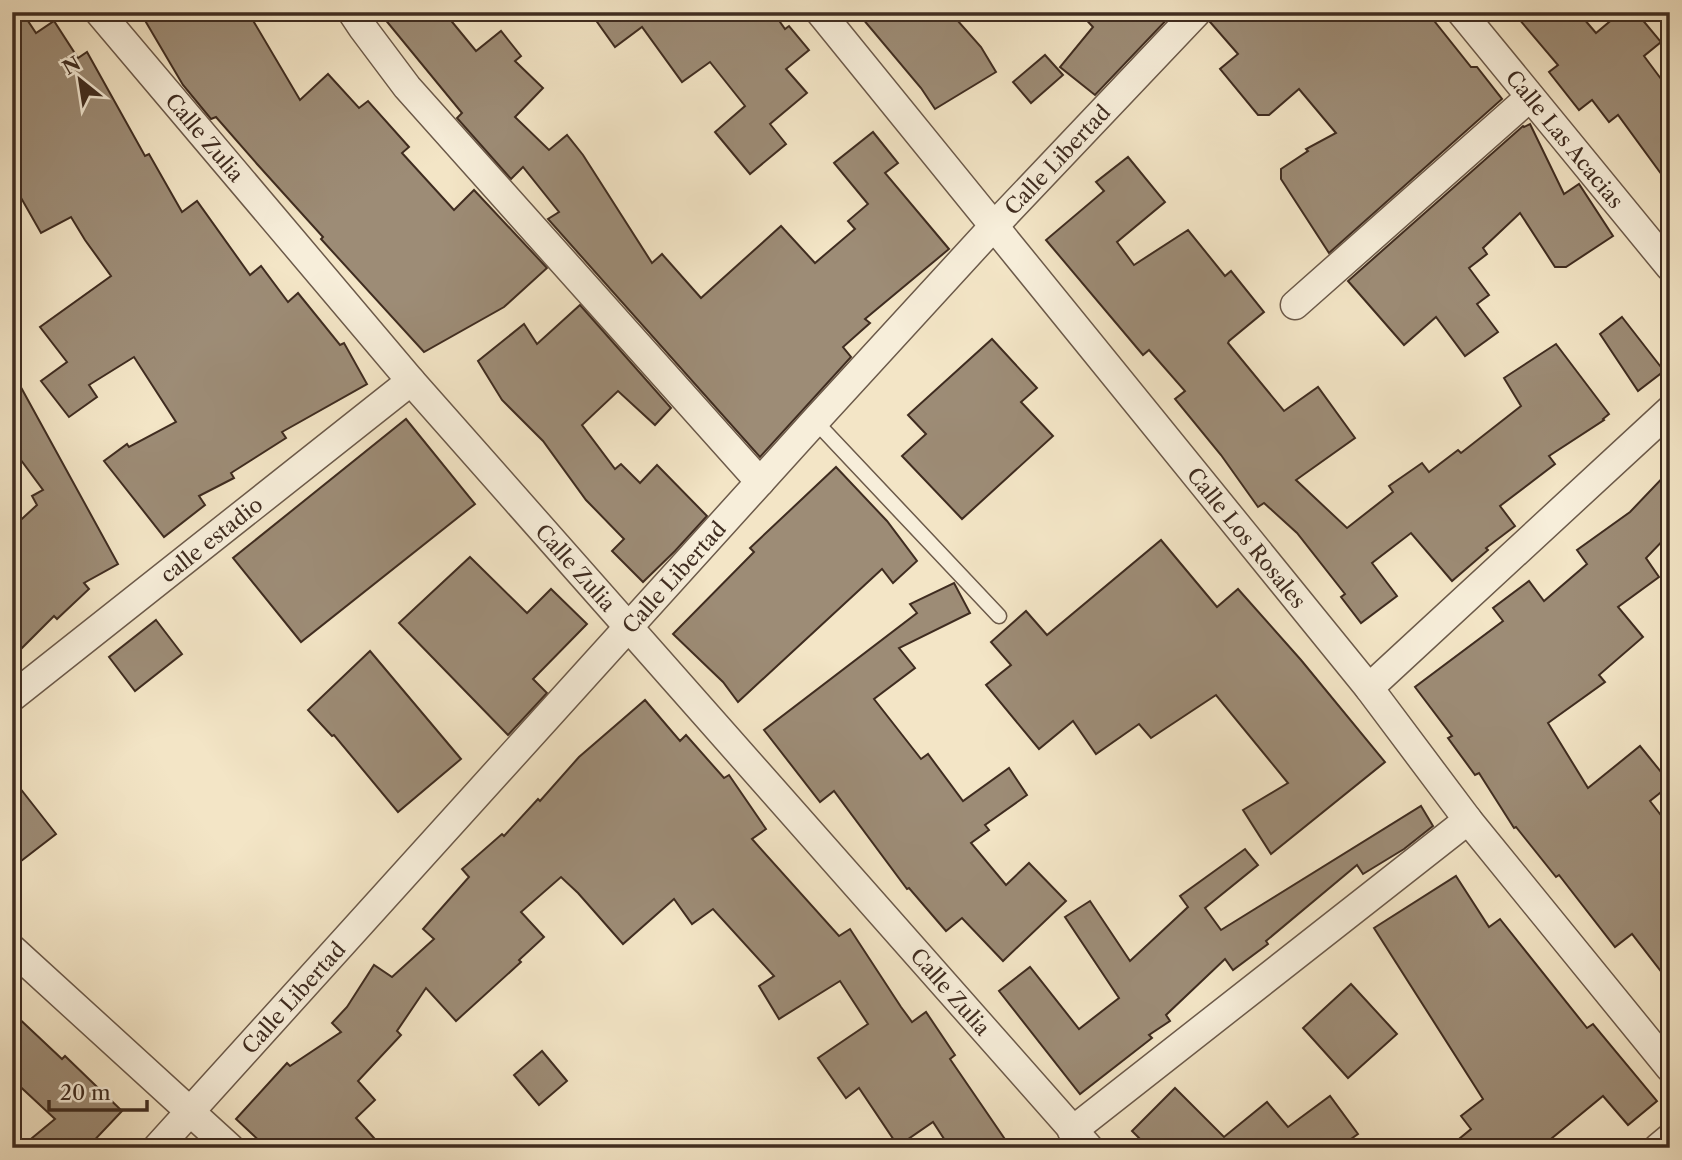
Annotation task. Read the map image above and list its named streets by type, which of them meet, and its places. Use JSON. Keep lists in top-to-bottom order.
{
  "streets": {
    "street": [
      "Calle Zulia",
      "Calle Las Acacias",
      "Calle Libertad",
      "Calle Los Rosales",
      "calle estadio"
    ]
  },
  "crossings": [
    ["Calle Zulia", "Calle Libertad"],
    ["Calle Zulia", "calle estadio"],
    ["Calle Libertad", "Calle Los Rosales"]
  ],
  "scale_bar": "20 m",
  "north": "top left"
}
